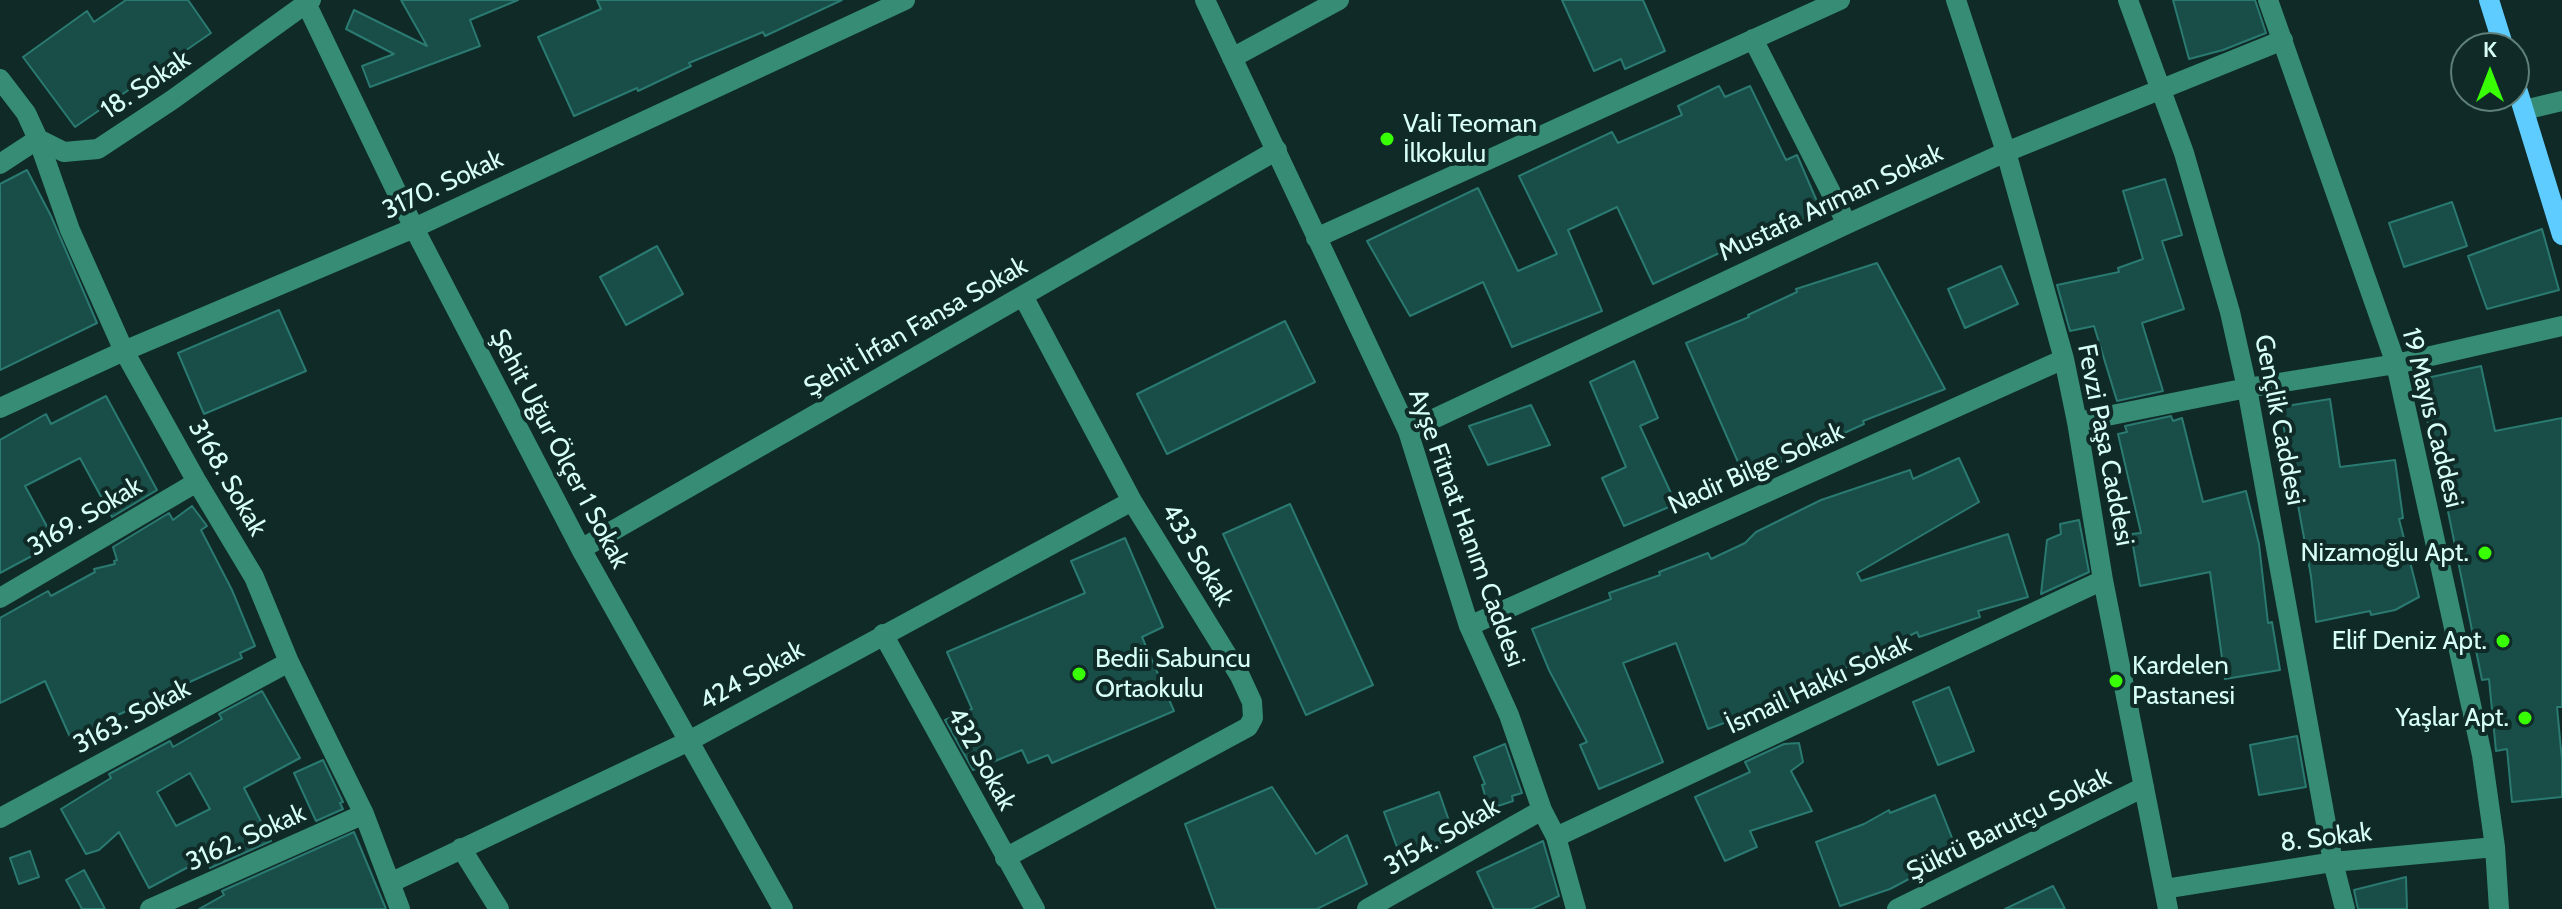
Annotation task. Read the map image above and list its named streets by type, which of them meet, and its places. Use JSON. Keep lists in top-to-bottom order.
{
  "streets": {
    "street": [
      "18. Sokak",
      "3170. Sokak",
      "Mustafa Arıman Sokak",
      "Şehit İrfan Fansa Sokak",
      "19 Mayıs Caddesi",
      "Gençlik Caddesi",
      "Fevzi Paşa Caddesi",
      "Şehit Uğur Ölçer 1 Sokak",
      "Nadir Bilge Sokak",
      "3168. Sokak",
      "3169. Sokak",
      "Ayşe Fitnat Hanım Caddesi",
      "433 Sokak",
      "424 Sokak",
      "İsmail Hakkı Sokak",
      "3163. Sokak",
      "432 Sokak",
      "Şükrü Barutçu Sokak",
      "3154. Sokak",
      "3162. Sokak",
      "8. Sokak"
    ]
  },
  "crossings": [
    ["18. Sokak", "Şehit Uğur Ölçer 1 Sokak"],
    ["18. Sokak", "3168. Sokak"],
    ["3170. Sokak", "Şehit Uğur Ölçer 1 Sokak"],
    ["3170. Sokak", "3168. Sokak"],
    ["Mustafa Arıman Sokak", "19 Mayıs Caddesi"],
    ["Mustafa Arıman Sokak", "Gençlik Caddesi"],
    ["Mustafa Arıman Sokak", "Fevzi Paşa Caddesi"],
    ["Mustafa Arıman Sokak", "Ayşe Fitnat Hanım Caddesi"],
    ["Şehit İrfan Fansa Sokak", "Şehit Uğur Ölçer 1 Sokak"],
    ["Şehit İrfan Fansa Sokak", "Ayşe Fitnat Hanım Caddesi"],
    ["Şehit İrfan Fansa Sokak", "433 Sokak"],
    ["19 Mayıs Caddesi", "8. Sokak"],
    ["Gençlik Caddesi", "8. Sokak"],
    ["Fevzi Paşa Caddesi", "Nadir Bilge Sokak"],
    ["Fevzi Paşa Caddesi", "İsmail Hakkı Sokak"],
    ["Fevzi Paşa Caddesi", "Şükrü Barutçu Sokak"],
    ["Fevzi Paşa Caddesi", "8. Sokak"],
    ["Şehit Uğur Ölçer 1 Sokak", "424 Sokak"],
    ["Nadir Bilge Sokak", "Ayşe Fitnat Hanım Caddesi"],
    ["3168. Sokak", "3169. Sokak"],
    ["3168. Sokak", "424 Sokak"],
    ["3168. Sokak", "3163. Sokak"],
    ["3168. Sokak", "3162. Sokak"],
    ["Ayşe Fitnat Hanım Caddesi", "İsmail Hakkı Sokak"],
    ["Ayşe Fitnat Hanım Caddesi", "3154. Sokak"],
    ["433 Sokak", "424 Sokak"],
    ["433 Sokak", "432 Sokak"],
    ["424 Sokak", "432 Sokak"]
  ],
  "places": [
    "Vali Teoman İlkokulu",
    "Nizamoğlu Apt.",
    "Elif Deniz Apt.",
    "Bedii Sabuncu Ortaokulu",
    "Kardelen Pastanesi",
    "Yaşlar Apt."
  ],
  "north": "top"
}
